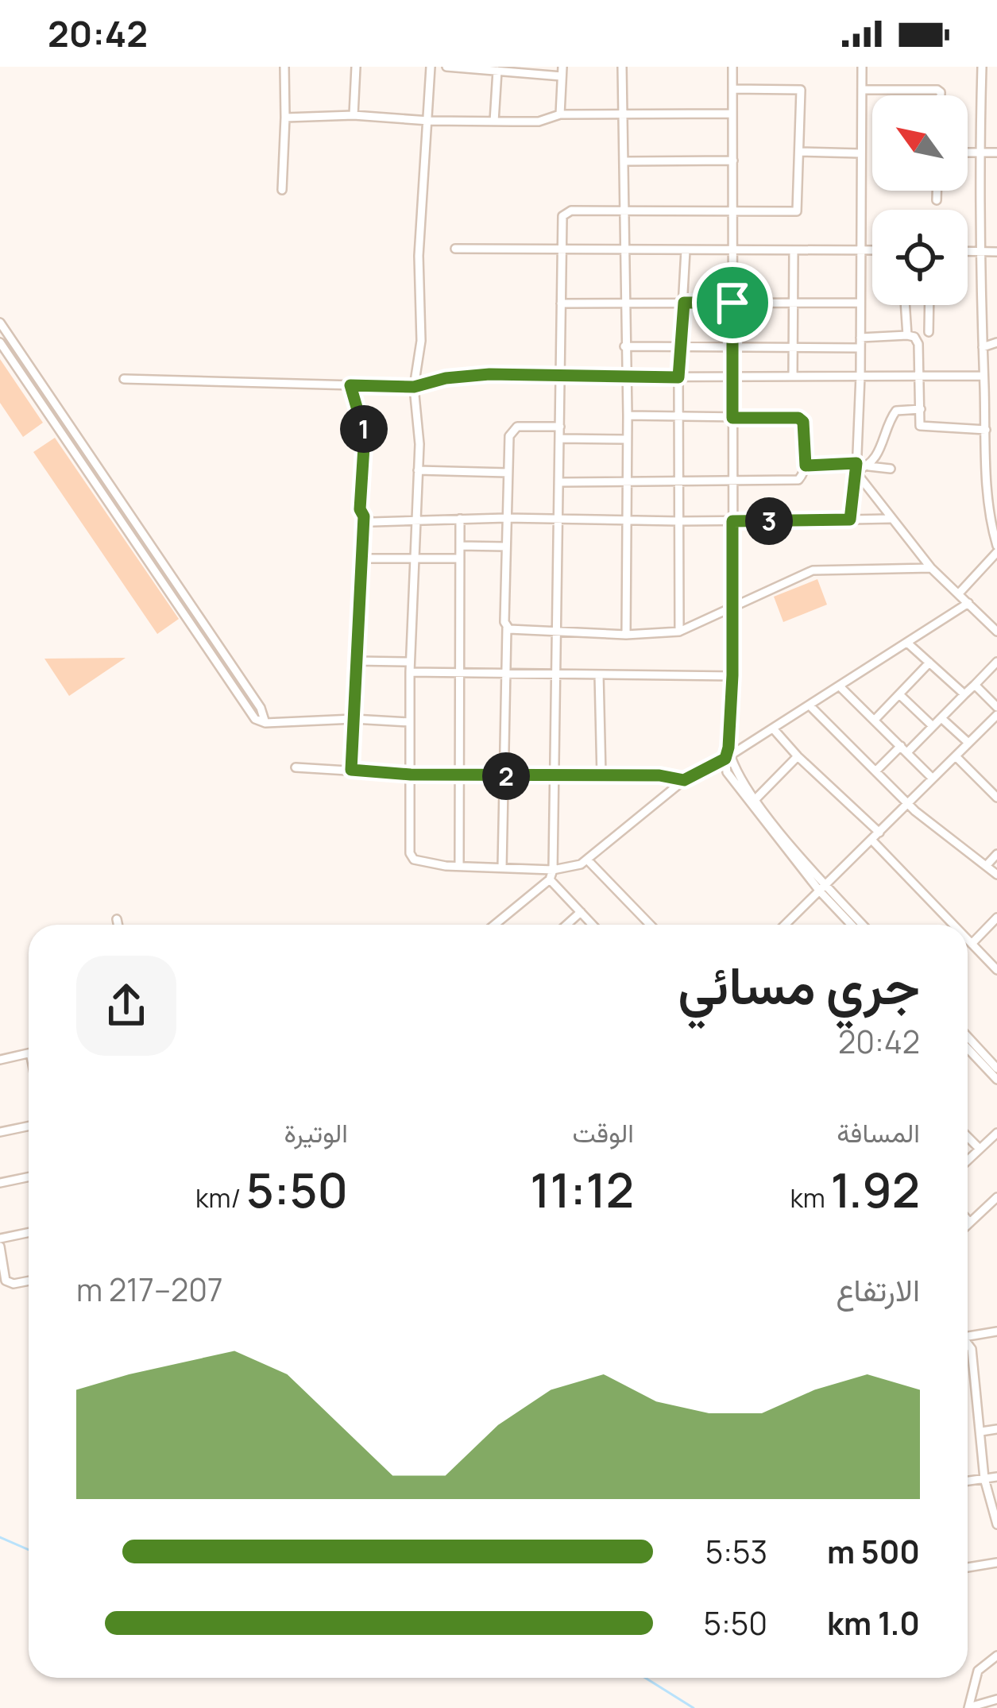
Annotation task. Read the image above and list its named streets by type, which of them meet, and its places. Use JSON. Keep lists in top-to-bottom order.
{
  "north": "top left",
  "page": {
    "status": "20:42",
    "pins": ["1", "3", "2"],
    "heading": ["جري مسائي", "20:42"],
    "stats": [
      ["المسافة", "1.92 km"],
      ["الوقت", "11:12"],
      ["الوتيرة", "5:50 /km"]
    ],
    "chart": ["الارتفاع", "207–217 m"],
    "list": [
      {
        "name": "500 m",
        "note": "5:53"
      },
      {
        "name": "1.0 km",
        "note": "5:50"
      }
    ]
  }
}
